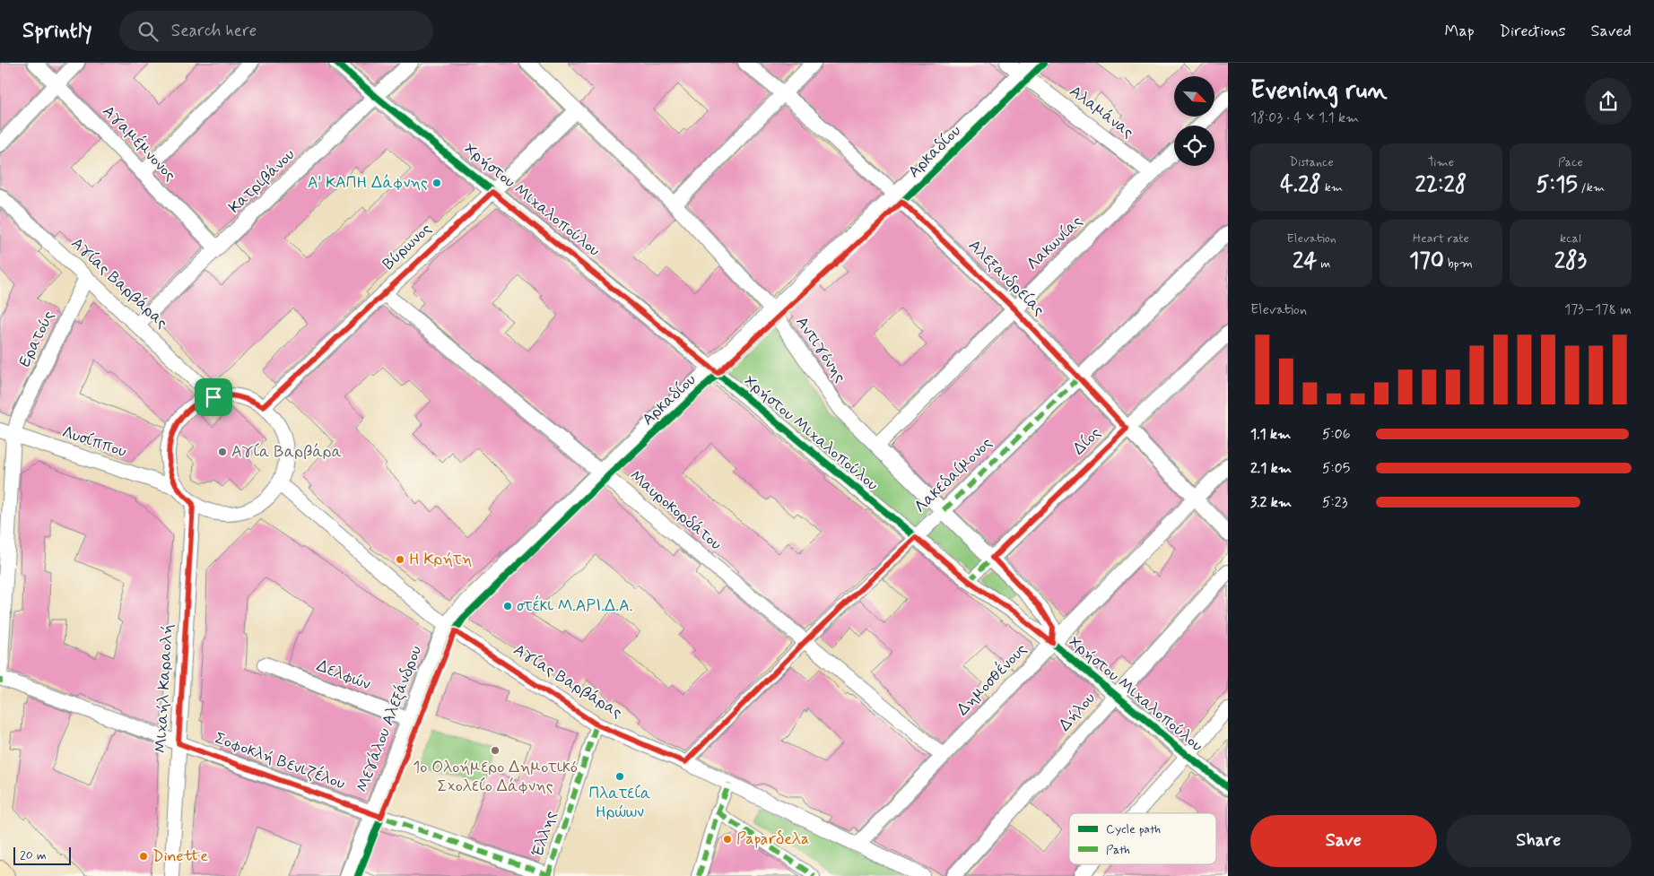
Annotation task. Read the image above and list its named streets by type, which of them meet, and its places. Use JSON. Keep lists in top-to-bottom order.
{
  "streets": {
    "street": [
      "Αλαμάνας",
      "Αγαμέμνονος",
      "Αρκαδίου",
      "Κατριβάνου",
      "Χρήστου Μιχαλοπούλου",
      "Λακωνίας",
      "Βύρωνος",
      "Αλεξανδρείας",
      "Αγίας Βαρβάρας",
      "Ερατούς",
      "Αντιγόνης",
      "Δίος",
      "Λυσίππου",
      "Λακεδαίμονος",
      "Μαυροκορδάτου",
      "Δελφών",
      "Δημοσθένους",
      "Μιχαήλ Καραολή",
      "Δήλου",
      "Μεγάλου Αλεξάνδρου",
      "Σοφοκλή Βενιζέλου",
      "Έλλης"
    ]
  },
  "crossings": [
    ["Αλαμάνας", "Αρκαδίου"],
    ["Αλαμάνας", "Λακωνίας"],
    ["Αγαμέμνονος", "Κατριβάνου"],
    ["Αρκαδίου", "Χρήστου Μιχαλοπούλου"],
    ["Αρκαδίου", "Αλεξανδρείας"],
    ["Αρκαδίου", "Αγίας Βαρβάρας"],
    ["Αρκαδίου", "Αντιγόνης"],
    ["Αρκαδίου", "Μαυροκορδάτου"],
    ["Αρκαδίου", "Μεγάλου Αλεξάνδρου"],
    ["Κατριβάνου", "Χρήστου Μιχαλοπούλου"],
    ["Κατριβάνου", "Αγίας Βαρβάρας"],
    ["Χρήστου Μιχαλοπούλου", "Βύρωνος"],
    ["Χρήστου Μιχαλοπούλου", "Αντιγόνης"],
    ["Χρήστου Μιχαλοπούλου", "Λακεδαίμονος"],
    ["Χρήστου Μιχαλοπούλου", "Δημοσθένους"],
    ["Χρήστου Μιχαλοπούλου", "Δήλου"],
    ["Λακωνίας", "Αλεξανδρείας"],
    ["Λακωνίας", "Αντιγόνης"],
    ["Βύρωνος", "Αγίας Βαρβάρας"],
    ["Βύρωνος", "Αντιγόνης"],
    ["Βύρωνος", "Λυσίππου"],
    ["Βύρωνος", "Μαυροκορδάτου"],
    ["Βύρωνος", "Μιχαήλ Καραολή"],
    ["Αλεξανδρείας", "Δίος"],
    ["Αλεξανδρείας", "Λακεδαίμονος"],
    ["Αλεξανδρείας", "Δημοσθένους"],
    ["Αγίας Βαρβάρας", "Ερατούς"],
    ["Αγίας Βαρβάρας", "Λυσίππου"],
    ["Αγίας Βαρβάρας", "Λακεδαίμονος"],
    ["Αγίας Βαρβάρας", "Δημοσθένους"],
    ["Αγίας Βαρβάρας", "Μιχαήλ Καραολή"],
    ["Αγίας Βαρβάρας", "Μεγάλου Αλεξάνδρου"],
    ["Αγίας Βαρβάρας", "Έλλης"],
    ["Ερατούς", "Λυσίππου"],
    ["Ερατούς", "Σοφοκλή Βενιζέλου"],
    ["Αντιγόνης", "Δίος"],
    ["Αντιγόνης", "Λακεδαίμονος"],
    ["Αντιγόνης", "Δημοσθένους"],
    ["Λυσίππου", "Μιχαήλ Καραολή"],
    ["Λακεδαίμονος", "Μαυροκορδάτου"],
    ["Μαυροκορδάτου", "Δημοσθένους"],
    ["Δελφών", "Μεγάλου Αλεξάνδρου"],
    ["Μιχαήλ Καραολή", "Σοφοκλή Βενιζέλου"],
    ["Μεγάλου Αλεξάνδρου", "Σοφοκλή Βενιζέλου"],
    ["Σοφοκλή Βενιζέλου", "Έλλης"]
  ],
  "places": [
    "Α' ΚΑΠΗ Δάφνης",
    "Αγία Βαρβάρα",
    "Η Κρήτη",
    "στέκι Μ.ΑΡΙ.Δ.Α.",
    "1ο Ολοήμερο Δημοτικό Σχολείο Δάφνης",
    "Πλατεία Ηρώων",
    "Paparδeλa",
    "Dinette"
  ],
  "legend": ["Cycle path", "Path"],
  "scale_bar": "20 m",
  "north": "bottom right",
  "page": {
    "header": "Sprintly",
    "search": "Search here",
    "nav": ["Map", "Directions", "Saved"],
    "heading": ["Evening run", "18:03 · 4 × 1.1 km"],
    "stats": [
      ["Distance", "4.28 km"],
      ["Time", "22:28"],
      ["Pace", "5:15 /km"],
      ["Elevation", "24 m"],
      ["Heart rate", "170 bpm"],
      ["kcal", "283"]
    ],
    "chart": ["Elevation", "173–178 m"],
    "list": [
      {
        "name": "1.1 km",
        "note": "5:06"
      },
      {
        "name": "2.1 km",
        "note": "5:05"
      },
      {
        "name": "3.2 km",
        "note": "5:23"
      }
    ],
    "buttons": ["Save", "Share"],
    "scale": "20 m"
  }
}
